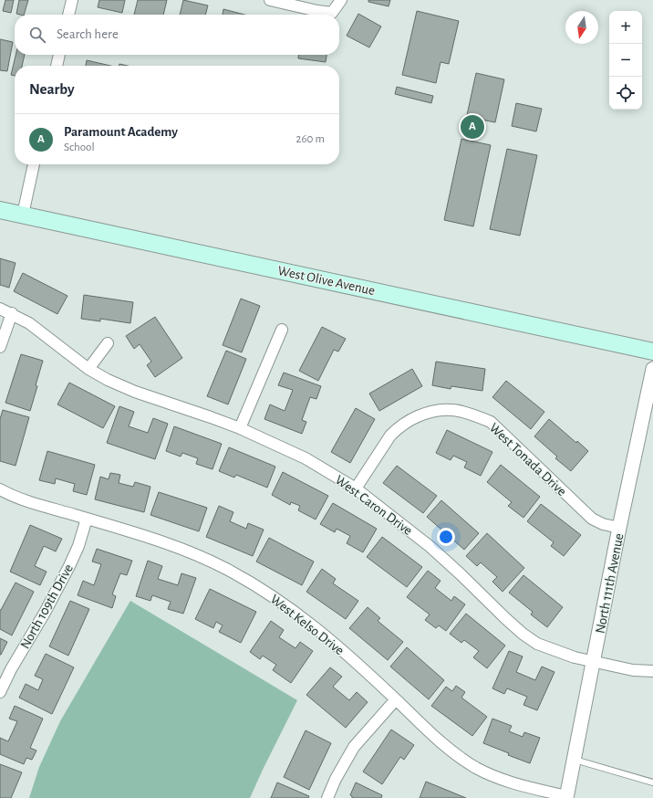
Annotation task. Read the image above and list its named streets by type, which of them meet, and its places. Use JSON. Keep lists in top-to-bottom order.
{
  "streets": {
    "main road": ["West Olive Avenue"],
    "street": [
      "West Tonada Drive",
      "West Caron Drive",
      "North 111th Avenue",
      "North 109th Drive",
      "West Kelso Drive"
    ]
  },
  "crossings": [
    ["West Tonada Drive", "West Caron Drive"],
    ["West Tonada Drive", "North 111th Avenue"],
    ["West Caron Drive", "North 111th Avenue"],
    ["North 111th Avenue", "West Kelso Drive"],
    ["North 109th Drive", "West Kelso Drive"]
  ],
  "north": "bottom",
  "page": {
    "map_buttons": ["+", "−"],
    "search": "Search here",
    "heading": "Nearby",
    "pins": "A",
    "list": [
      {
        "mark": "A",
        "name": "Paramount Academy",
        "note": "School",
        "value": "260 m"
      }
    ]
  }
}
